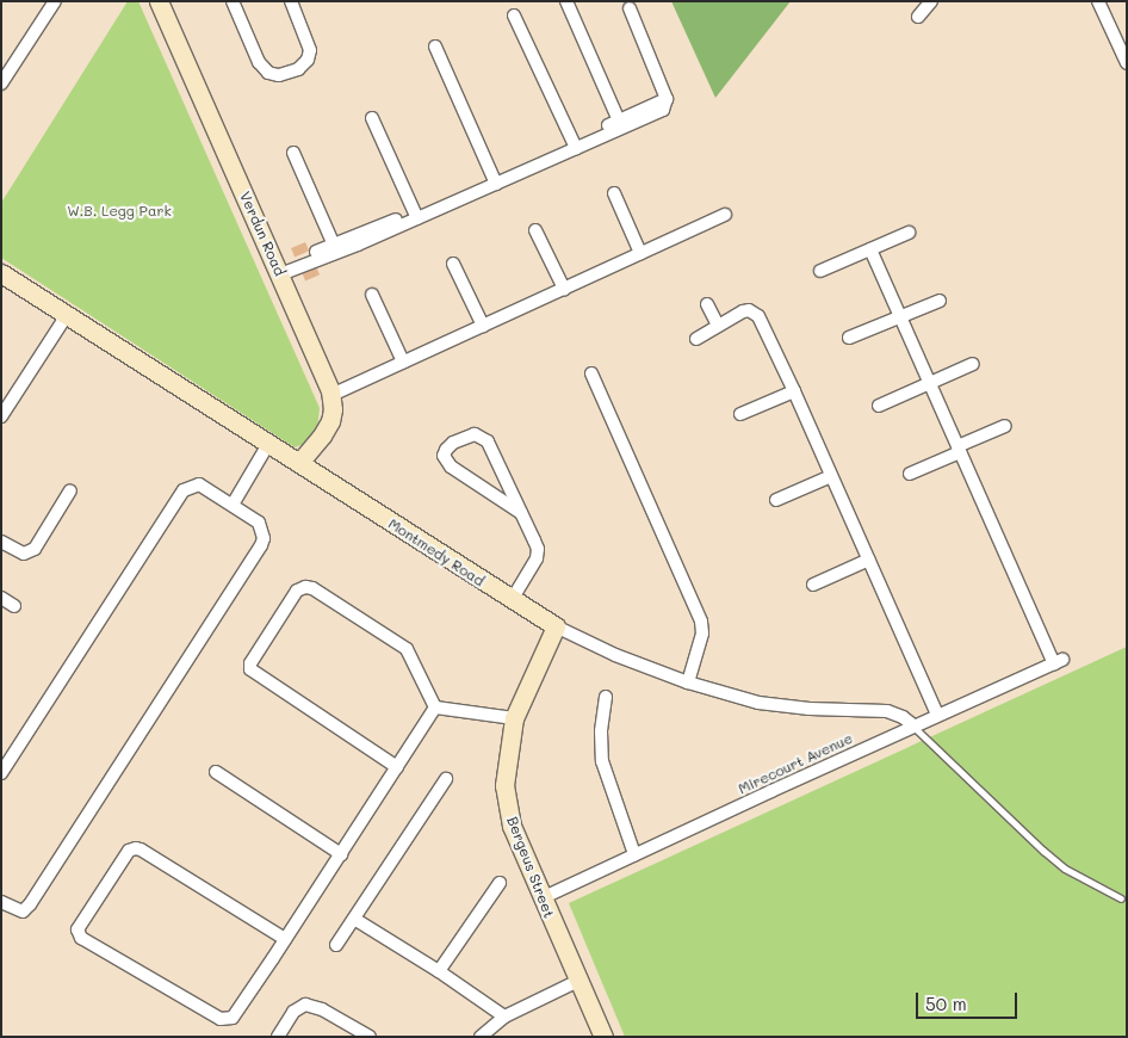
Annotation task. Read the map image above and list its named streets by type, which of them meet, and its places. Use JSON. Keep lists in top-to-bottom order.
{
  "streets": {
    "street": [
      "Verdun Road",
      "Montmedy Road",
      "Mirecourt Avenue",
      "Bergeus Street"
    ]
  },
  "crossings": [
    ["Montmedy Road", "Mirecourt Avenue"],
    ["Montmedy Road", "Bergeus Street"],
    ["Mirecourt Avenue", "Bergeus Street"]
  ],
  "parks": ["W.B. Legg Park"],
  "scale_bar": "50 m"
}
